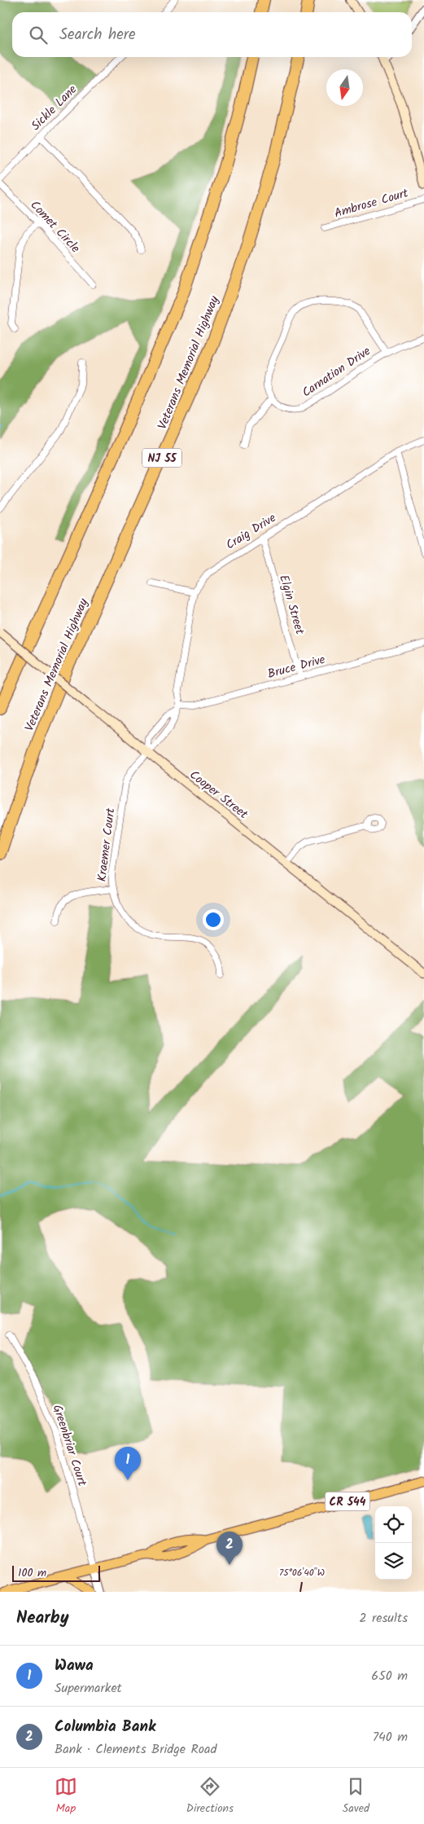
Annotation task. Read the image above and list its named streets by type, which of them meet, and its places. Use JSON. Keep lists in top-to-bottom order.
{
  "streets": {
    "highway": ["Veterans Memorial Highway", "NJ 55"],
    "main road": ["Cooper Street", "CR 544"],
    "street": [
      "Sickle Lane",
      "Ambrose Court",
      "Comet Circle",
      "Carnation Drive",
      "Craig Drive",
      "Elgin Street",
      "Bruce Drive",
      "Kraemer Court",
      "Greenbriar Court"
    ]
  },
  "crossings": [
    ["Craig Drive", "Elgin Street"],
    ["Craig Drive", "Bruce Drive"],
    ["Elgin Street", "Bruce Drive"],
    ["Cooper Street", "Kraemer Court"],
    ["Greenbriar Court", "CR 544"]
  ],
  "scale_bar": "100 m",
  "north": "bottom",
  "page": {
    "search": "Search here",
    "pins": ["1", "2"],
    "scale": "100 m",
    "heading": ["Nearby", "2 results"],
    "list": [
      {
        "mark": "1",
        "name": "Wawa",
        "note": "Supermarket",
        "value": "650 m"
      },
      {
        "mark": "2",
        "name": "Columbia Bank",
        "note": "Bank · Clements Bridge Road",
        "value": "740 m"
      }
    ],
    "nav": ["Map", "Directions", "Saved"]
  },
  "coordinates": ["75°06'40\"W"]
}
